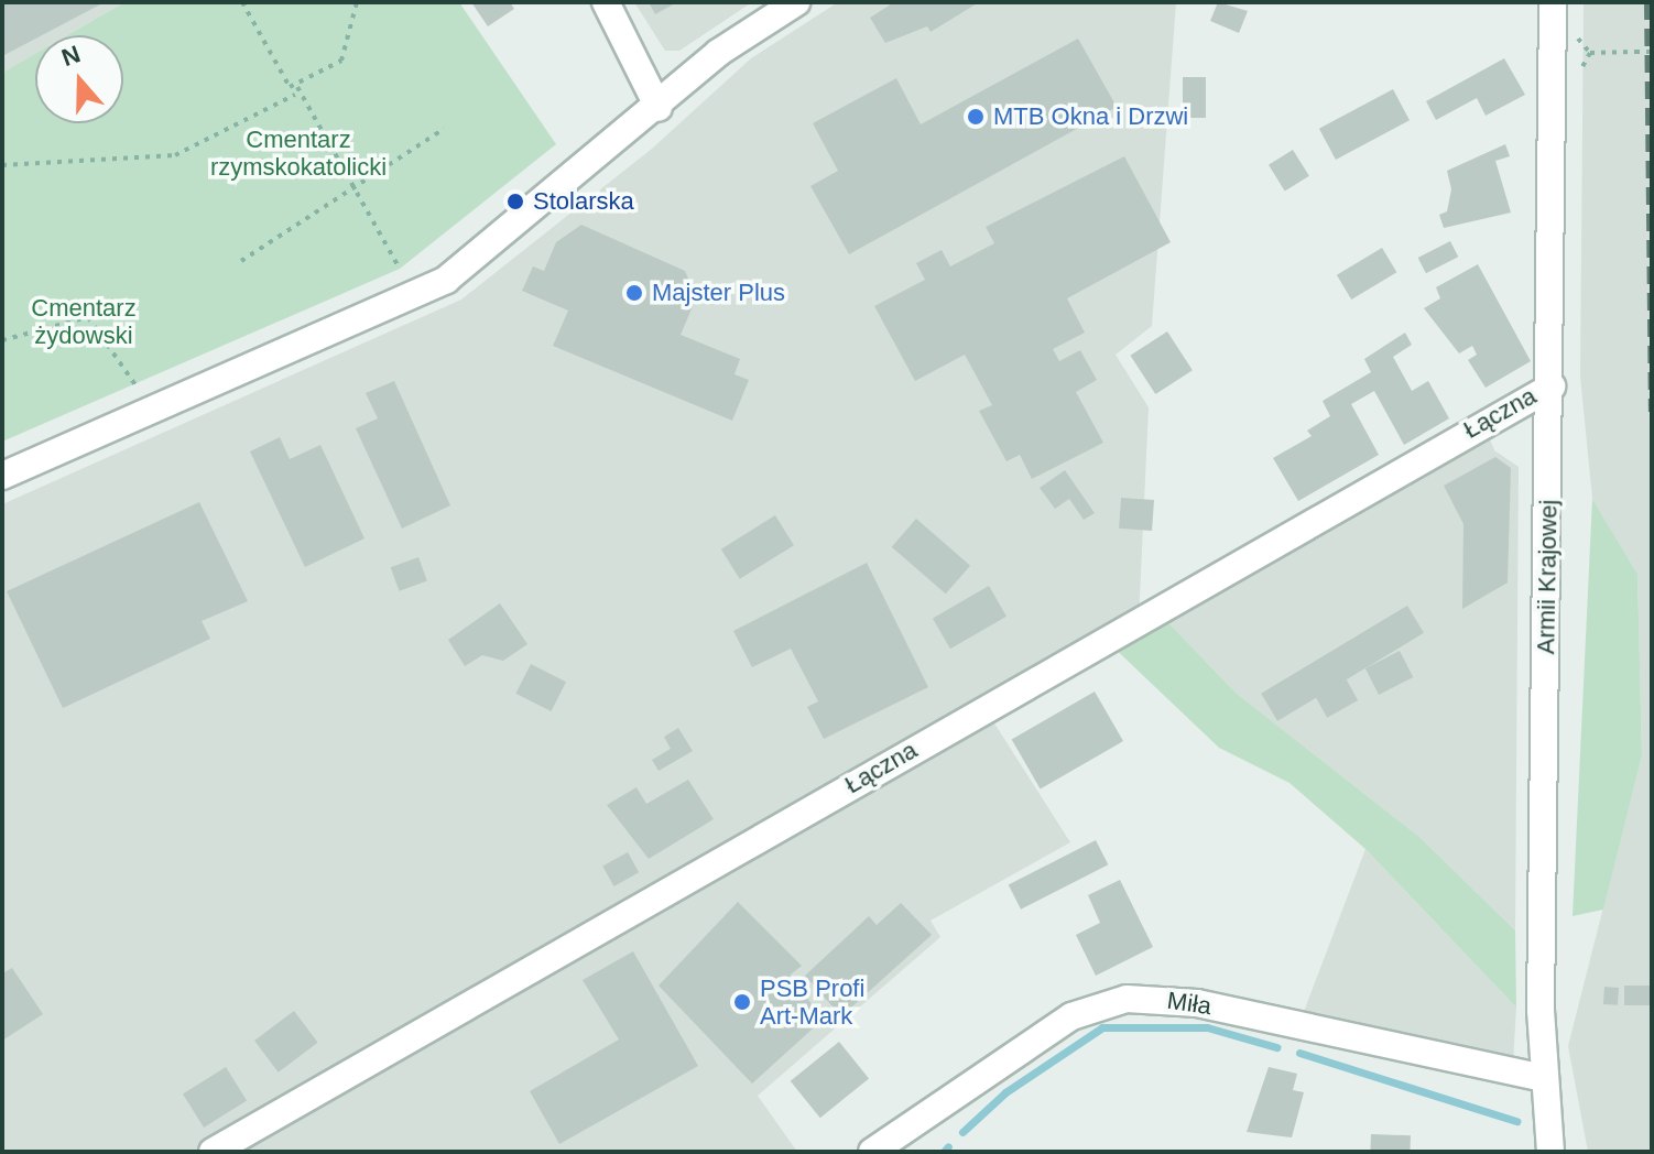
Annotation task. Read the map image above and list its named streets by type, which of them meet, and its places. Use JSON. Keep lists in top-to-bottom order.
{
  "streets": {
    "street": ["Łączna", "Armii Krajowej", "Miła"]
  },
  "crossings": [
    ["Łączna", "Armii Krajowej"],
    ["Armii Krajowej", "Miła"]
  ],
  "parks": ["Cmentarz rzymskokatolicki", "Cmentarz żydowski"],
  "places": [
    "MTB Okna i Drzwi",
    "Stolarska",
    "Majster Plus",
    "PSB Profi Art-Mark"
  ],
  "north": "top"
}
